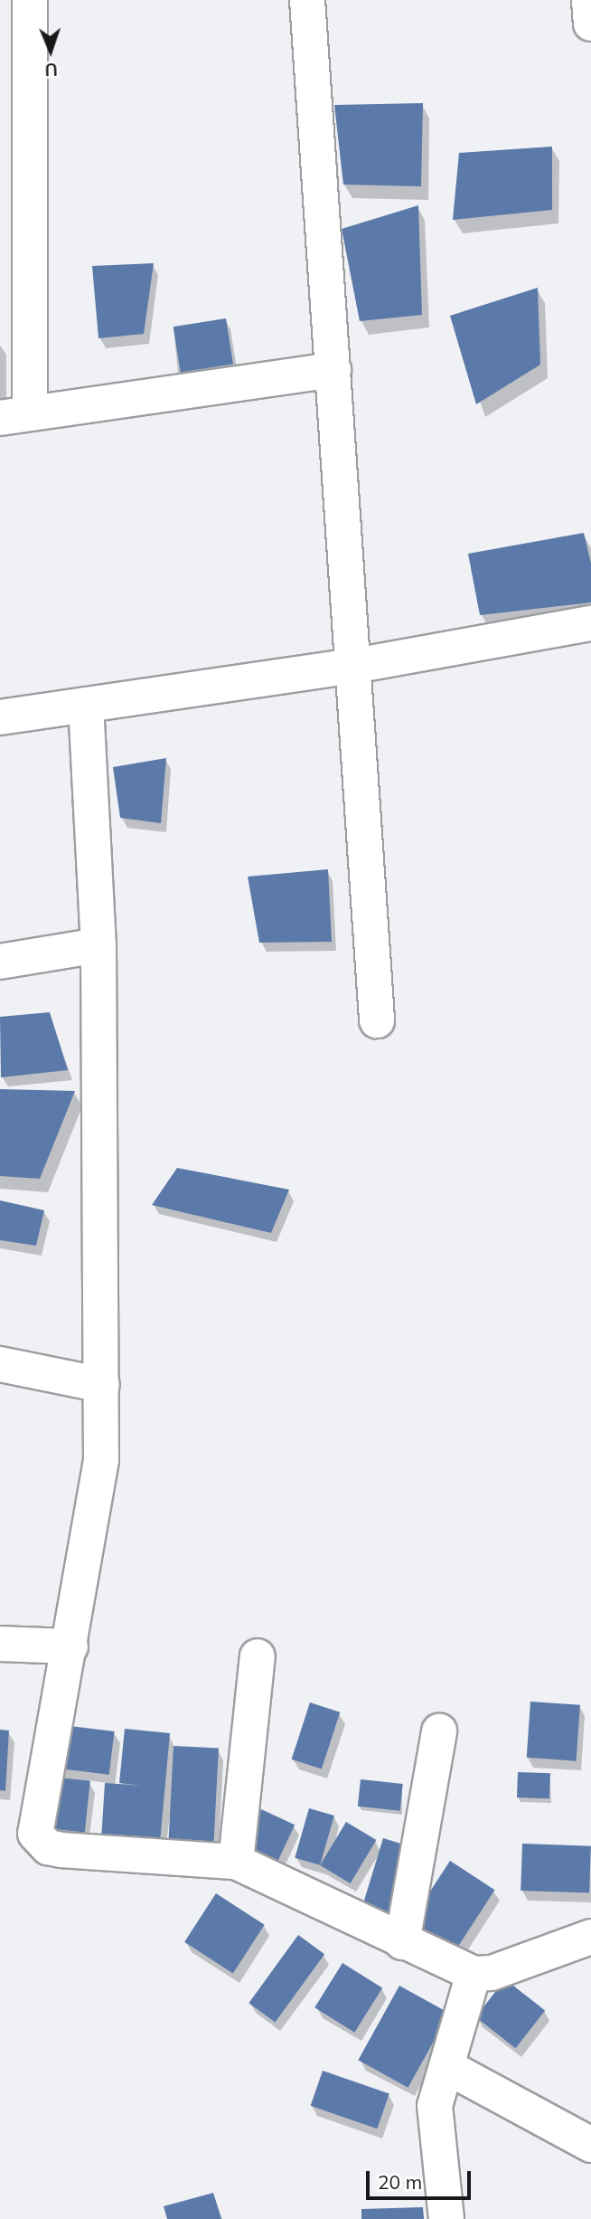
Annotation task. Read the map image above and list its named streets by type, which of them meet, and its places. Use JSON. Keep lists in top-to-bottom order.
{
  "scale_bar": "20 m",
  "north": "bottom"
}
